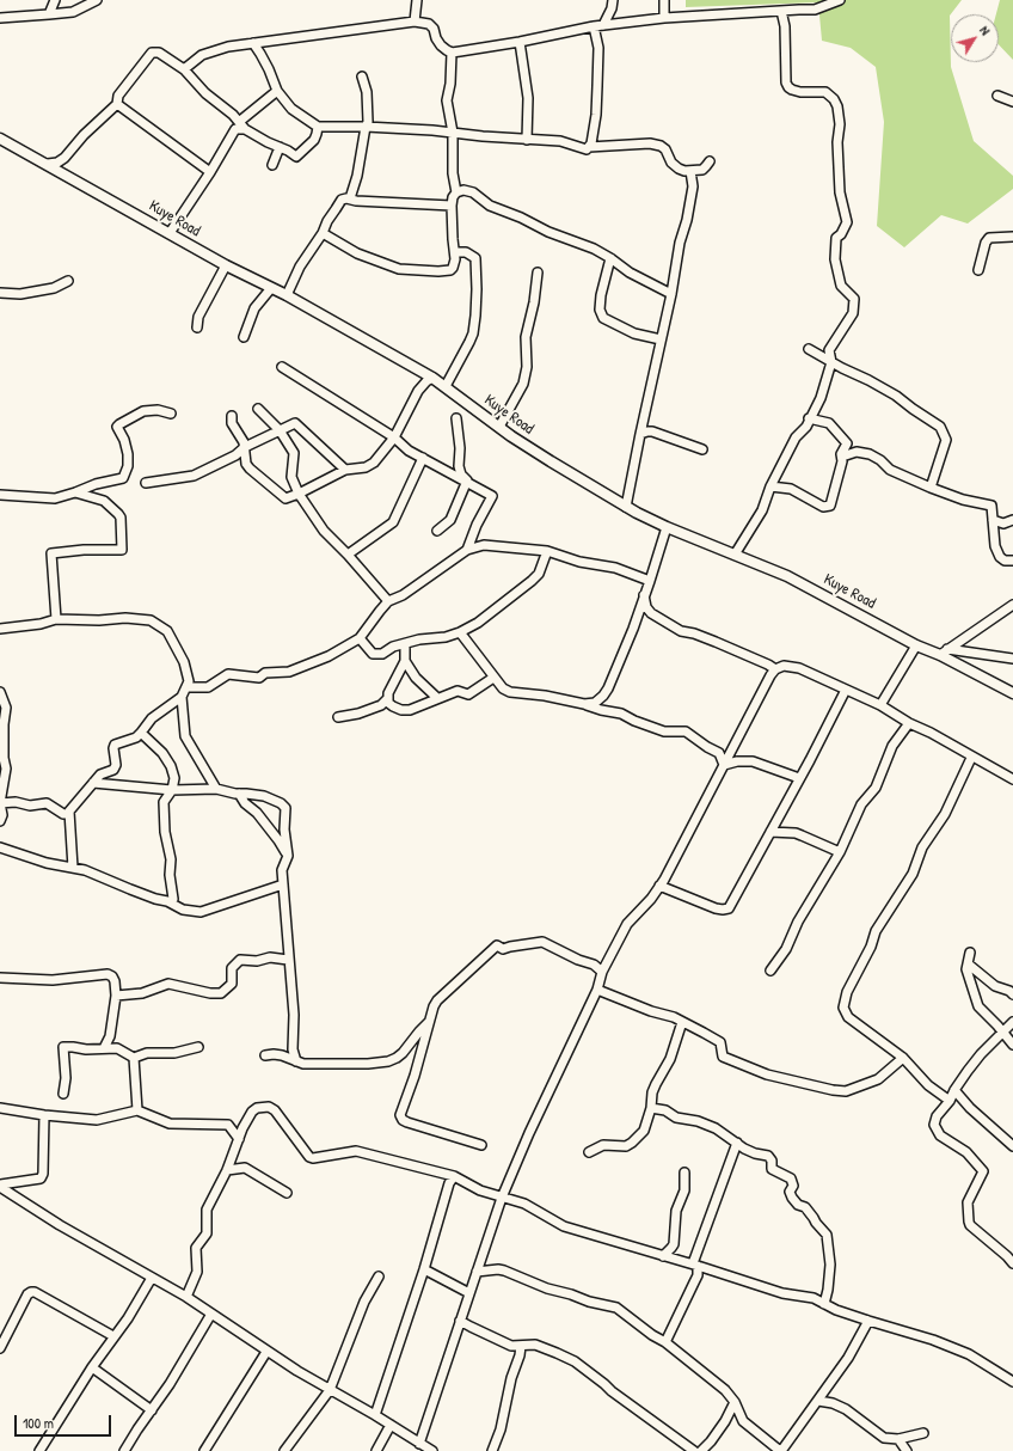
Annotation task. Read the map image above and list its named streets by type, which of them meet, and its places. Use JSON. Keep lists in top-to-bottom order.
{
  "streets": {
    "street": ["Kuye Road"]
  },
  "scale_bar": "100 m",
  "north": "top right"
}
